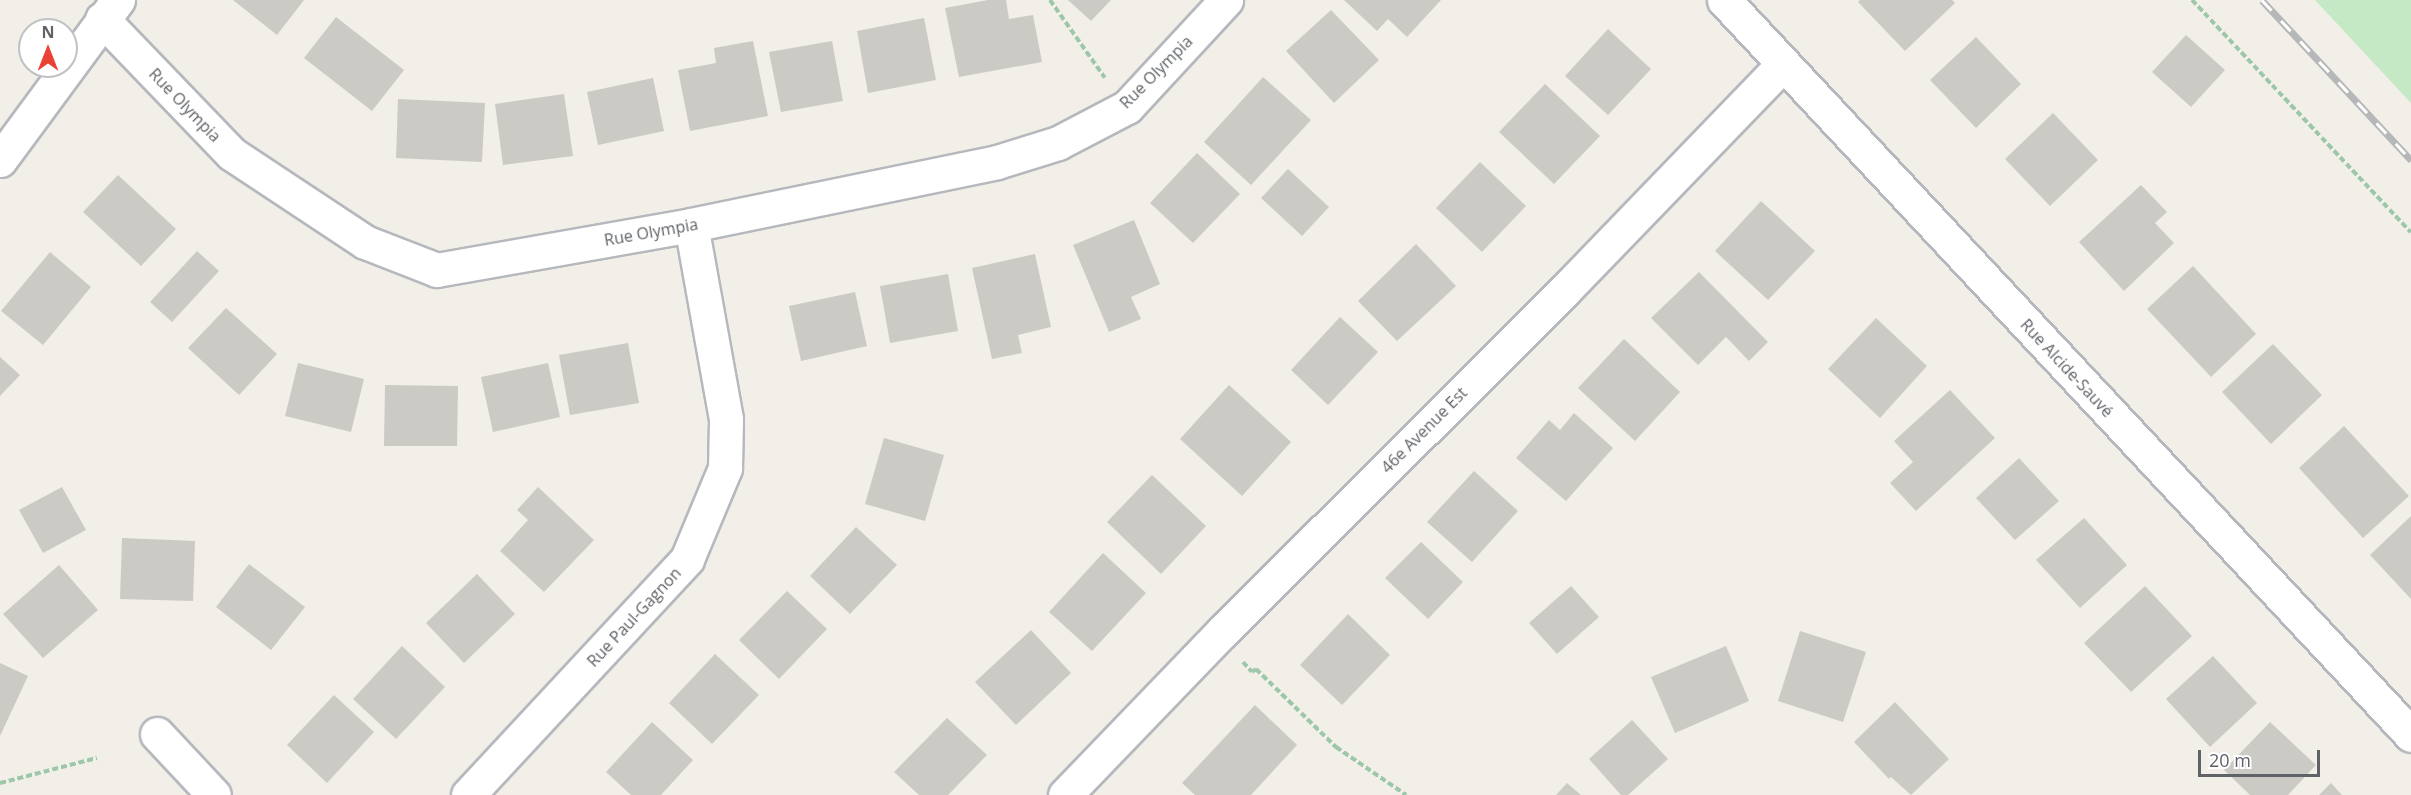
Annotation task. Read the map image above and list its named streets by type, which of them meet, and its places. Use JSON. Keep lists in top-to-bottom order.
{
  "streets": {
    "street": [
      "Rue Olympia",
      "Rue Alcide-Sauvé",
      "46e Avenue Est",
      "Rue Paul-Gagnon"
    ]
  },
  "crossings": [
    ["Rue Olympia", "Rue Paul-Gagnon"],
    ["Rue Alcide-Sauvé", "46e Avenue Est"]
  ],
  "scale_bar": "20 m",
  "north": "top"
}
